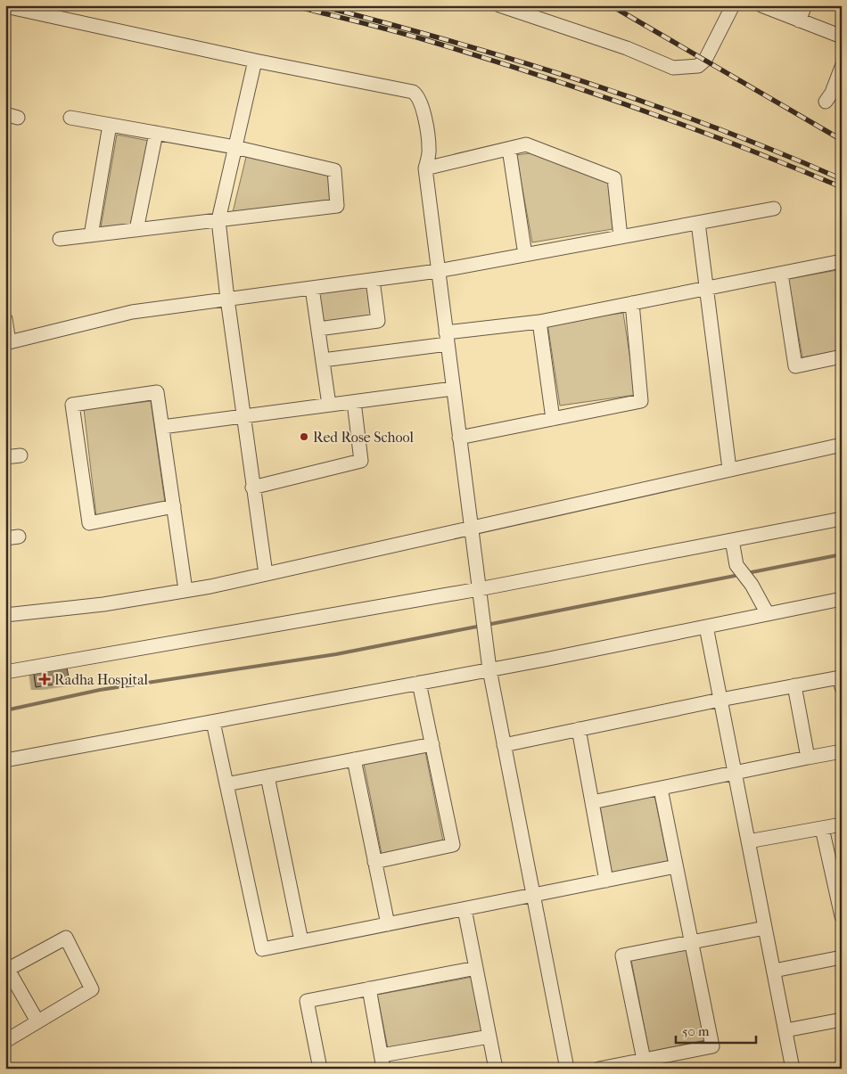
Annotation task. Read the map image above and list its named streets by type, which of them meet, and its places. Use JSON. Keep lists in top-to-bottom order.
{
  "places": {
    "other": ["Red Rose School"],
    "health": ["Radha Hospital"]
  },
  "scale_bar": "50 m"
}
